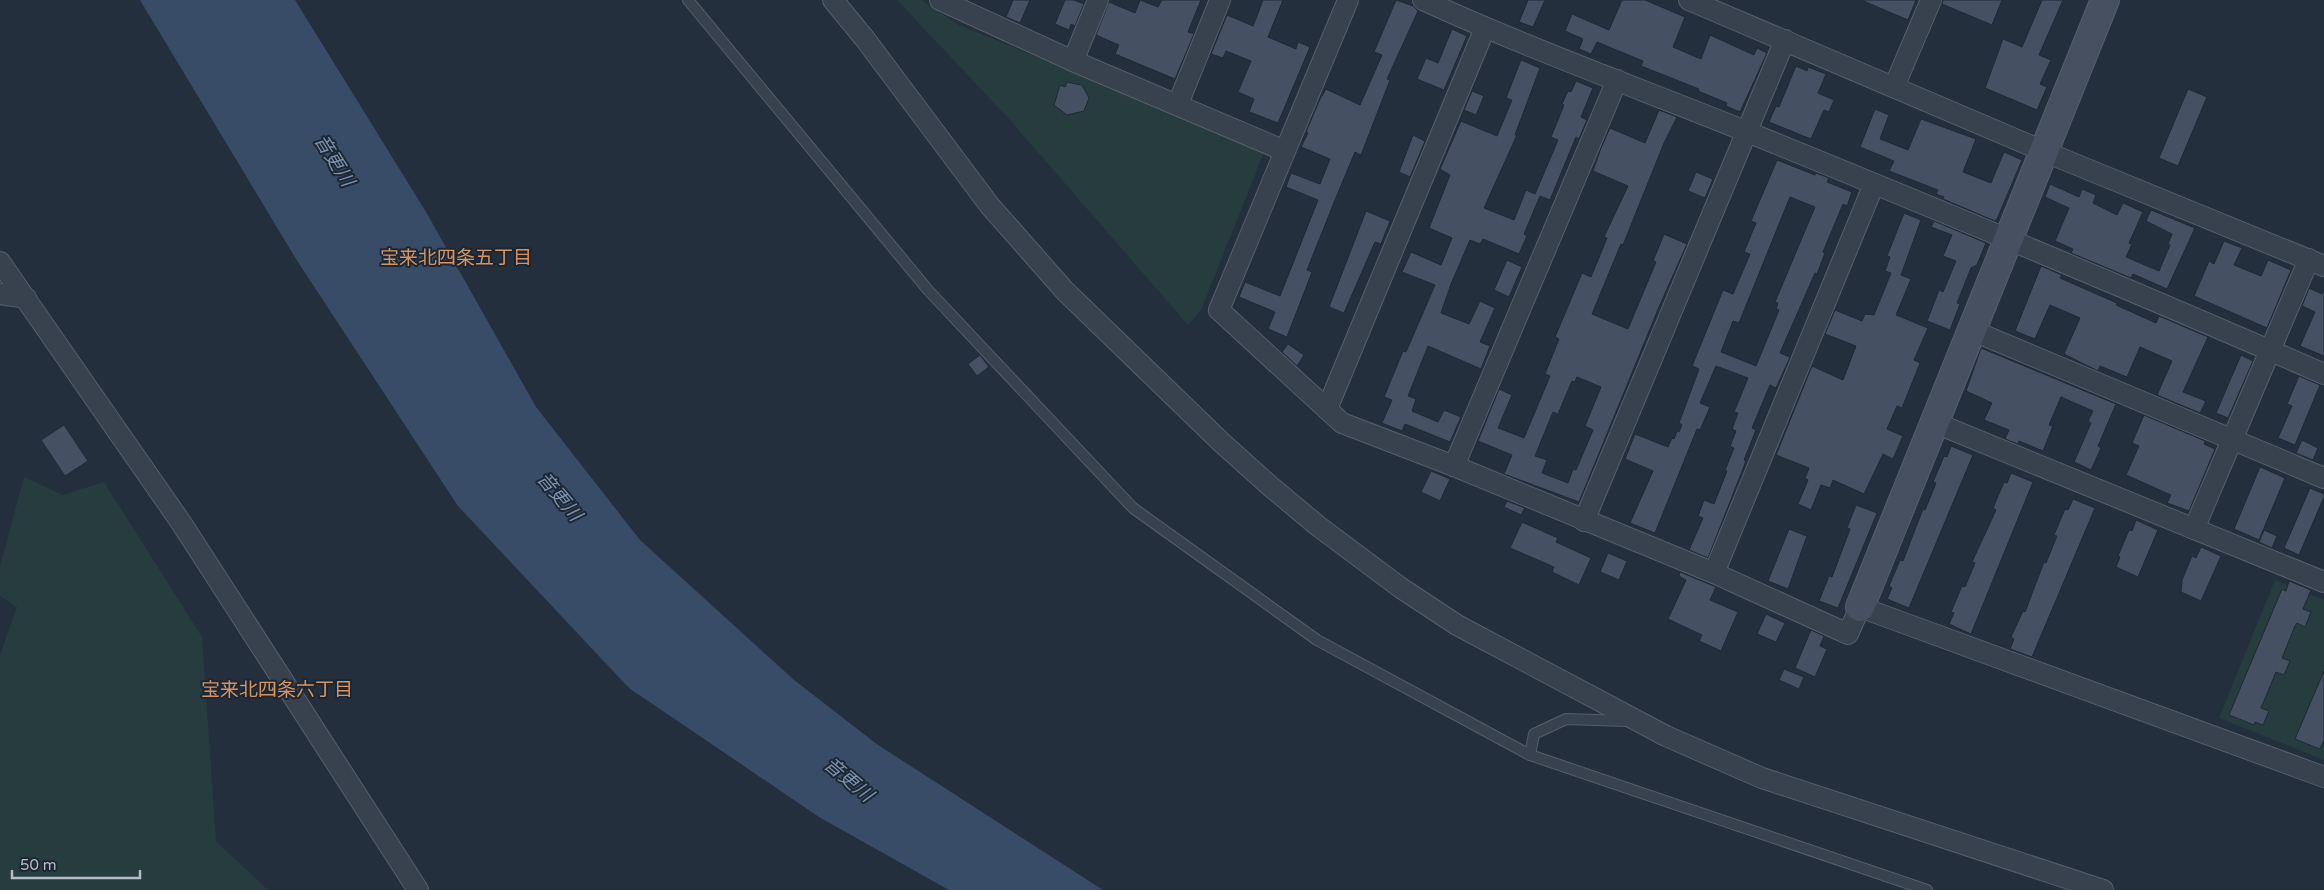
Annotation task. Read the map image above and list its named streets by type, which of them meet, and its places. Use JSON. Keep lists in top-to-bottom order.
{
  "districts": ["宝来北四条五丁目", "宝来北四条六丁目"],
  "water": ["音更川"],
  "scale_bar": "50 m"
}
